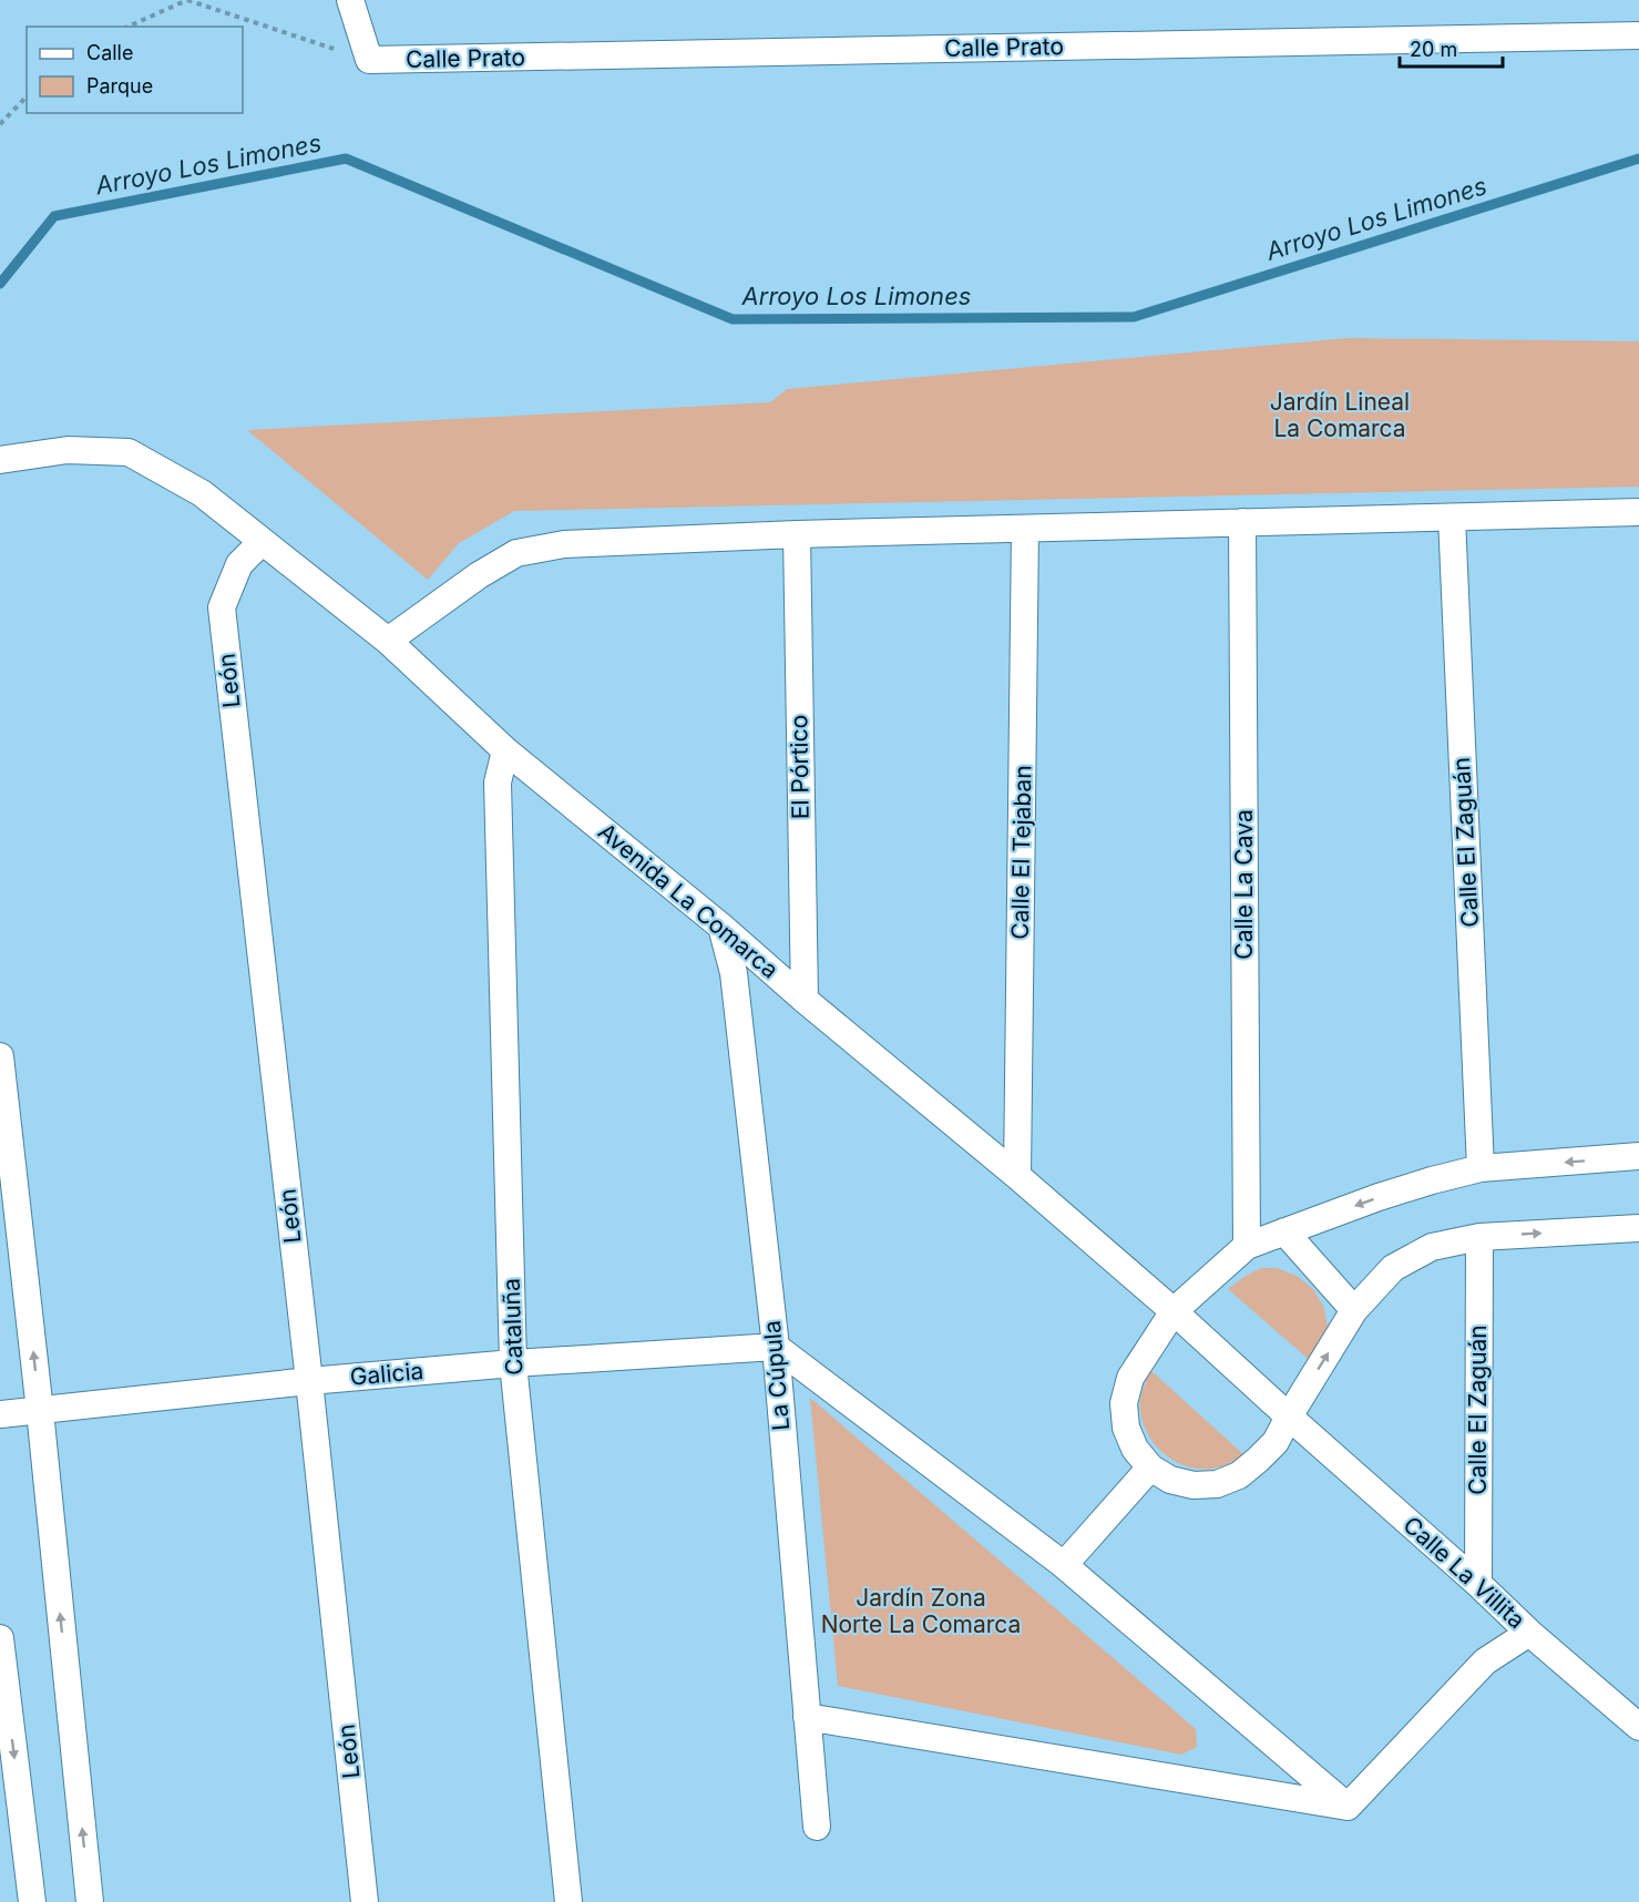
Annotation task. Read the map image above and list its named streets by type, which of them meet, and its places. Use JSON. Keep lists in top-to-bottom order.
{
  "streets": {
    "street": [
      "Calle Prato",
      "León",
      "El Pórtico",
      "Calle El Zaguán",
      "Calle El Tejaban",
      "Calle La Cava",
      "Avenida La Comarca",
      "Cataluña",
      "Galicia",
      "La Cúpula",
      "Calle La Villita"
    ]
  },
  "crossings": [
    ["León", "Avenida La Comarca"],
    ["León", "Galicia"],
    ["El Pórtico", "Avenida La Comarca"],
    ["Calle El Zaguán", "Calle La Villita"],
    ["Calle El Tejaban", "Avenida La Comarca"],
    ["Avenida La Comarca", "Cataluña"],
    ["Avenida La Comarca", "La Cúpula"],
    ["Avenida La Comarca", "Calle La Villita"],
    ["Cataluña", "Galicia"],
    ["Galicia", "La Cúpula"]
  ],
  "water": ["Arroyo Los Limones"],
  "parks": ["Jardín Lineal La Comarca", "Jardín Zona Norte La Comarca"],
  "legend": ["Calle", "Parque"],
  "scale_bar": "20 m"
}
